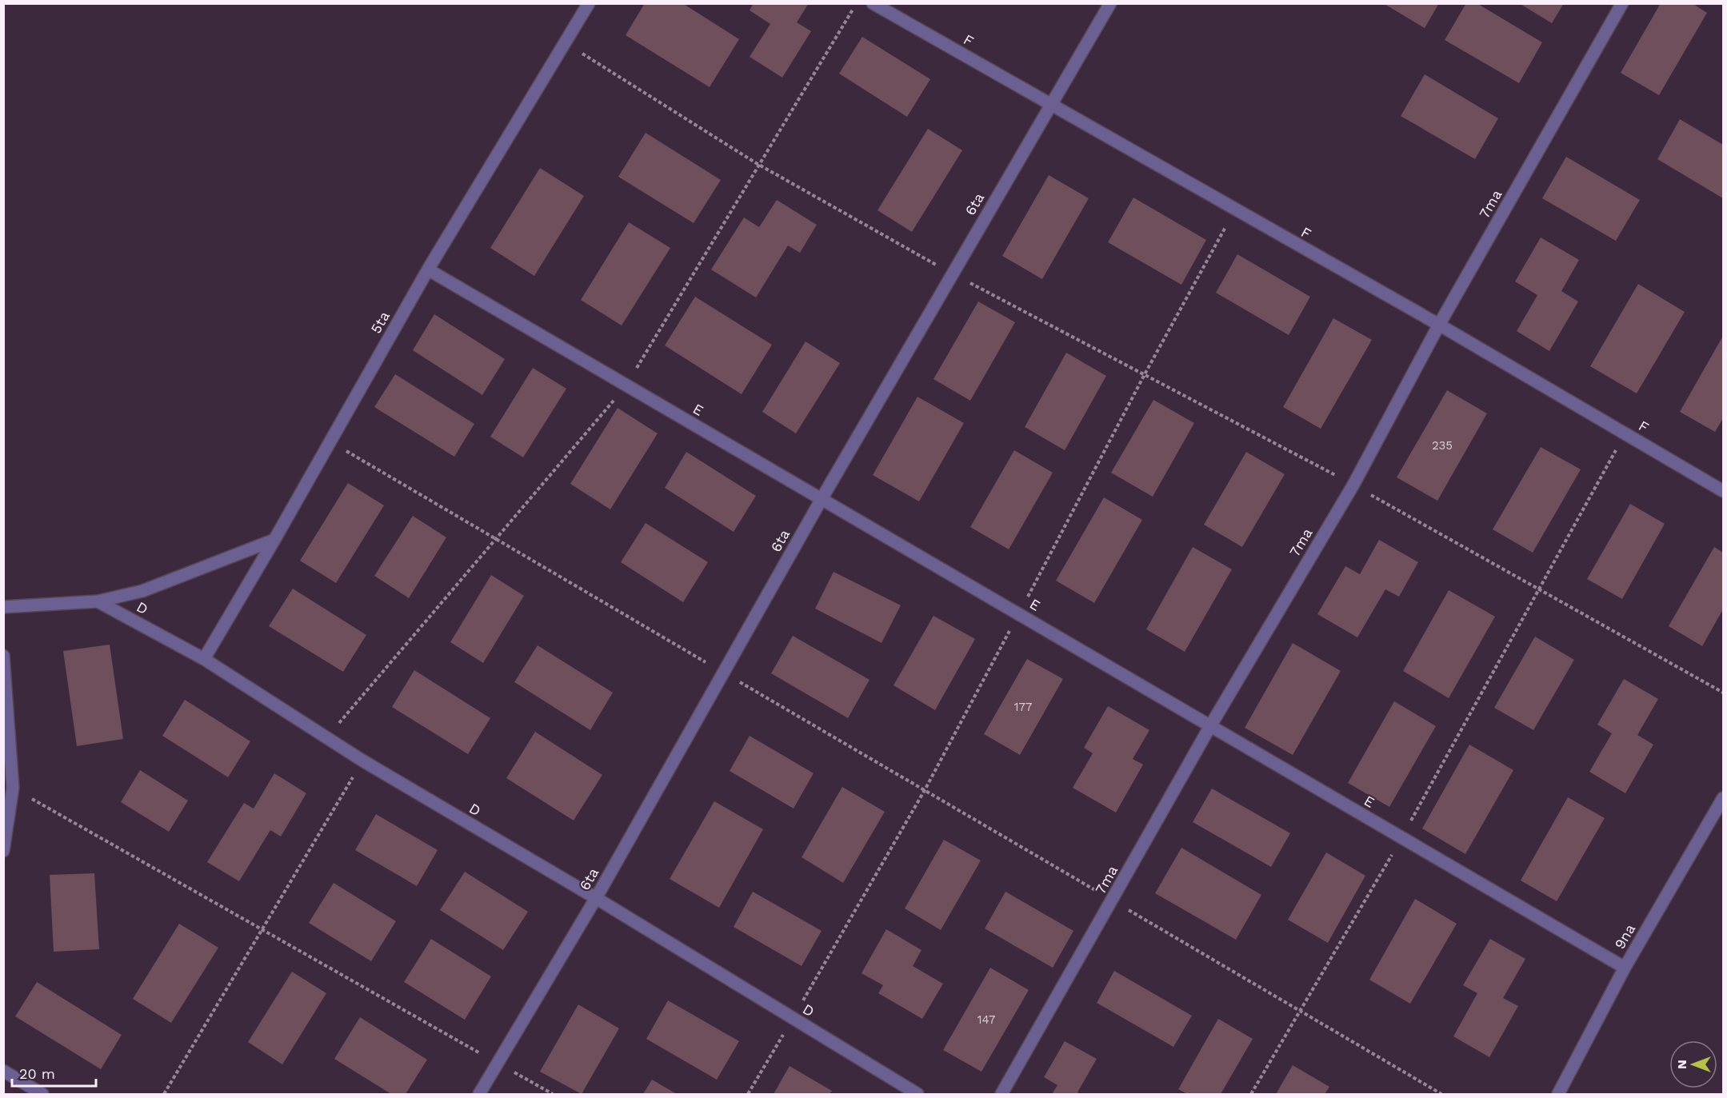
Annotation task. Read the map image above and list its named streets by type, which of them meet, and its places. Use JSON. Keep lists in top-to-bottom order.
{
  "streets": {
    "street": [
      "F",
      "6ta",
      "7ma",
      "5ta",
      "E",
      "D",
      "9na"
    ]
  },
  "crossings": [
    ["F", "6ta"],
    ["F", "7ma"],
    ["6ta", "E"],
    ["6ta", "D"],
    ["7ma", "E"],
    ["5ta", "E"],
    ["5ta", "D"],
    ["E", "9na"]
  ],
  "house_numbers": ["235", "177", "147"],
  "scale_bar": "20 m",
  "north": "left"
}
